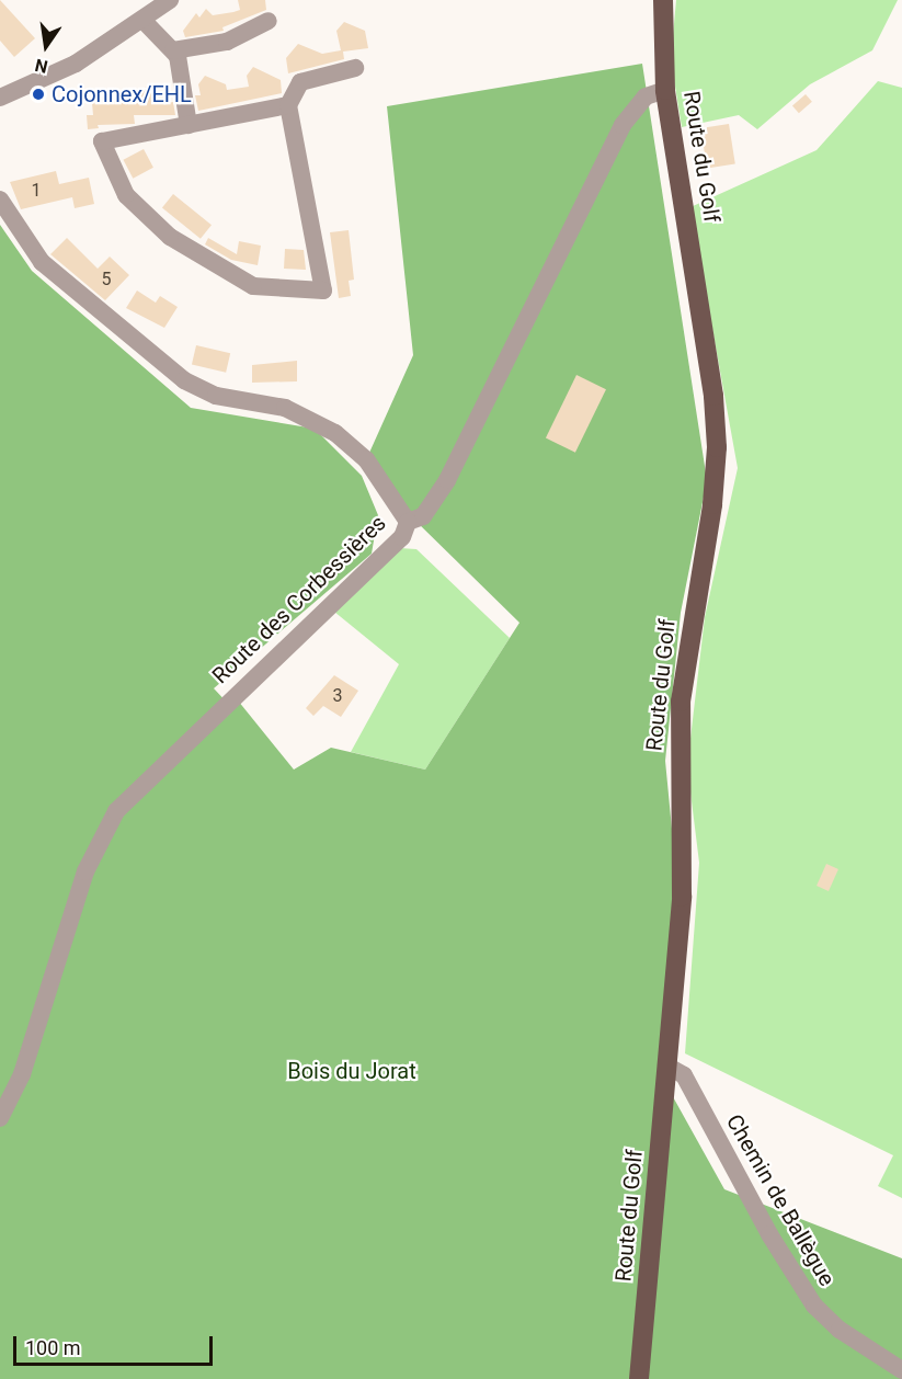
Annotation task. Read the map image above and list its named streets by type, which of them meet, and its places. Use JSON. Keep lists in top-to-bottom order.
{
  "streets": {
    "main road": ["Route du Golf"],
    "street": ["Route des Corbessières", "Chemin de Ballègue"]
  },
  "crossings": [
    ["Route du Golf", "Route des Corbessières"],
    ["Route du Golf", "Chemin de Ballègue"]
  ],
  "parks": ["Bois du Jorat"],
  "places": ["Cojonnex/EHL"],
  "house_numbers": ["1", "5", "3"],
  "scale_bar": "100 m",
  "north": "bottom"
}
